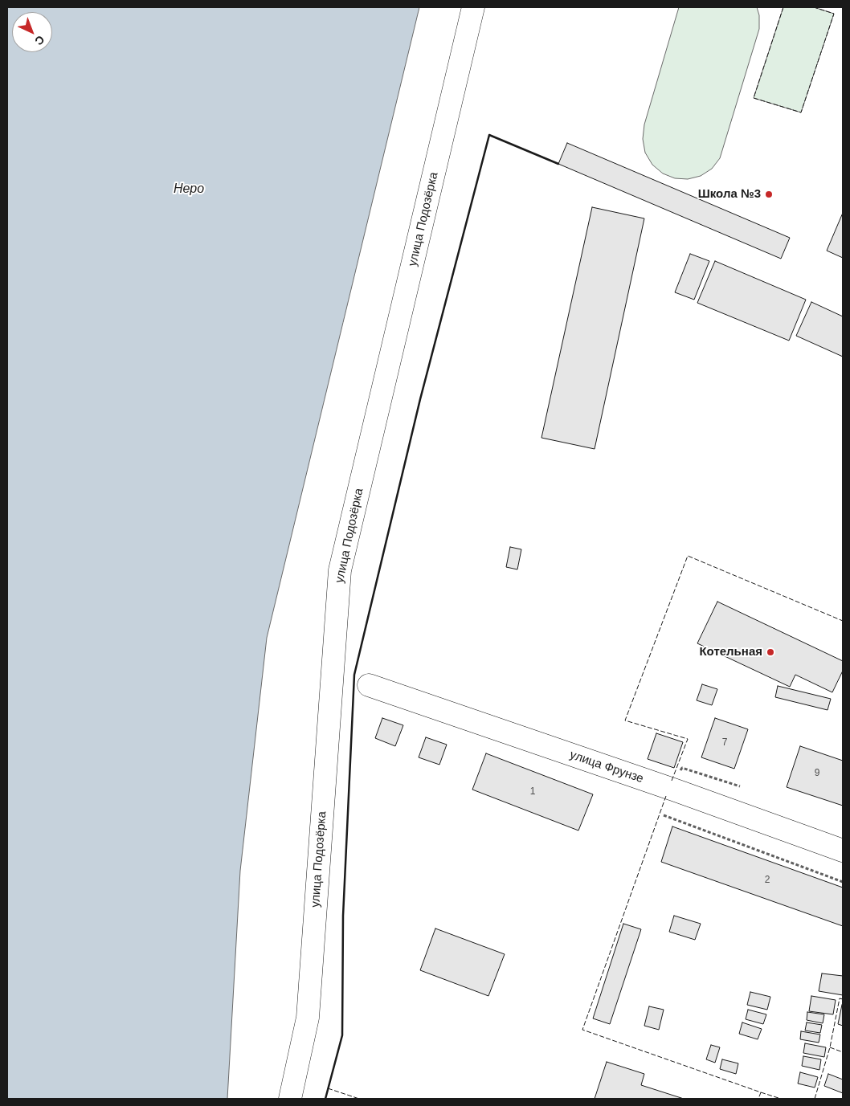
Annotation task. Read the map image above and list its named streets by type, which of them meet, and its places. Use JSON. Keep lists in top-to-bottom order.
{
  "streets": {
    "street": ["улица Подозёрка", "улица Фрунзе"]
  },
  "water": ["Неро"],
  "places": ["Школа №3", "Котельная"],
  "house_numbers": [
    "7",
    "9",
    "1",
    "2"
  ],
  "north": "bottom right"
}
